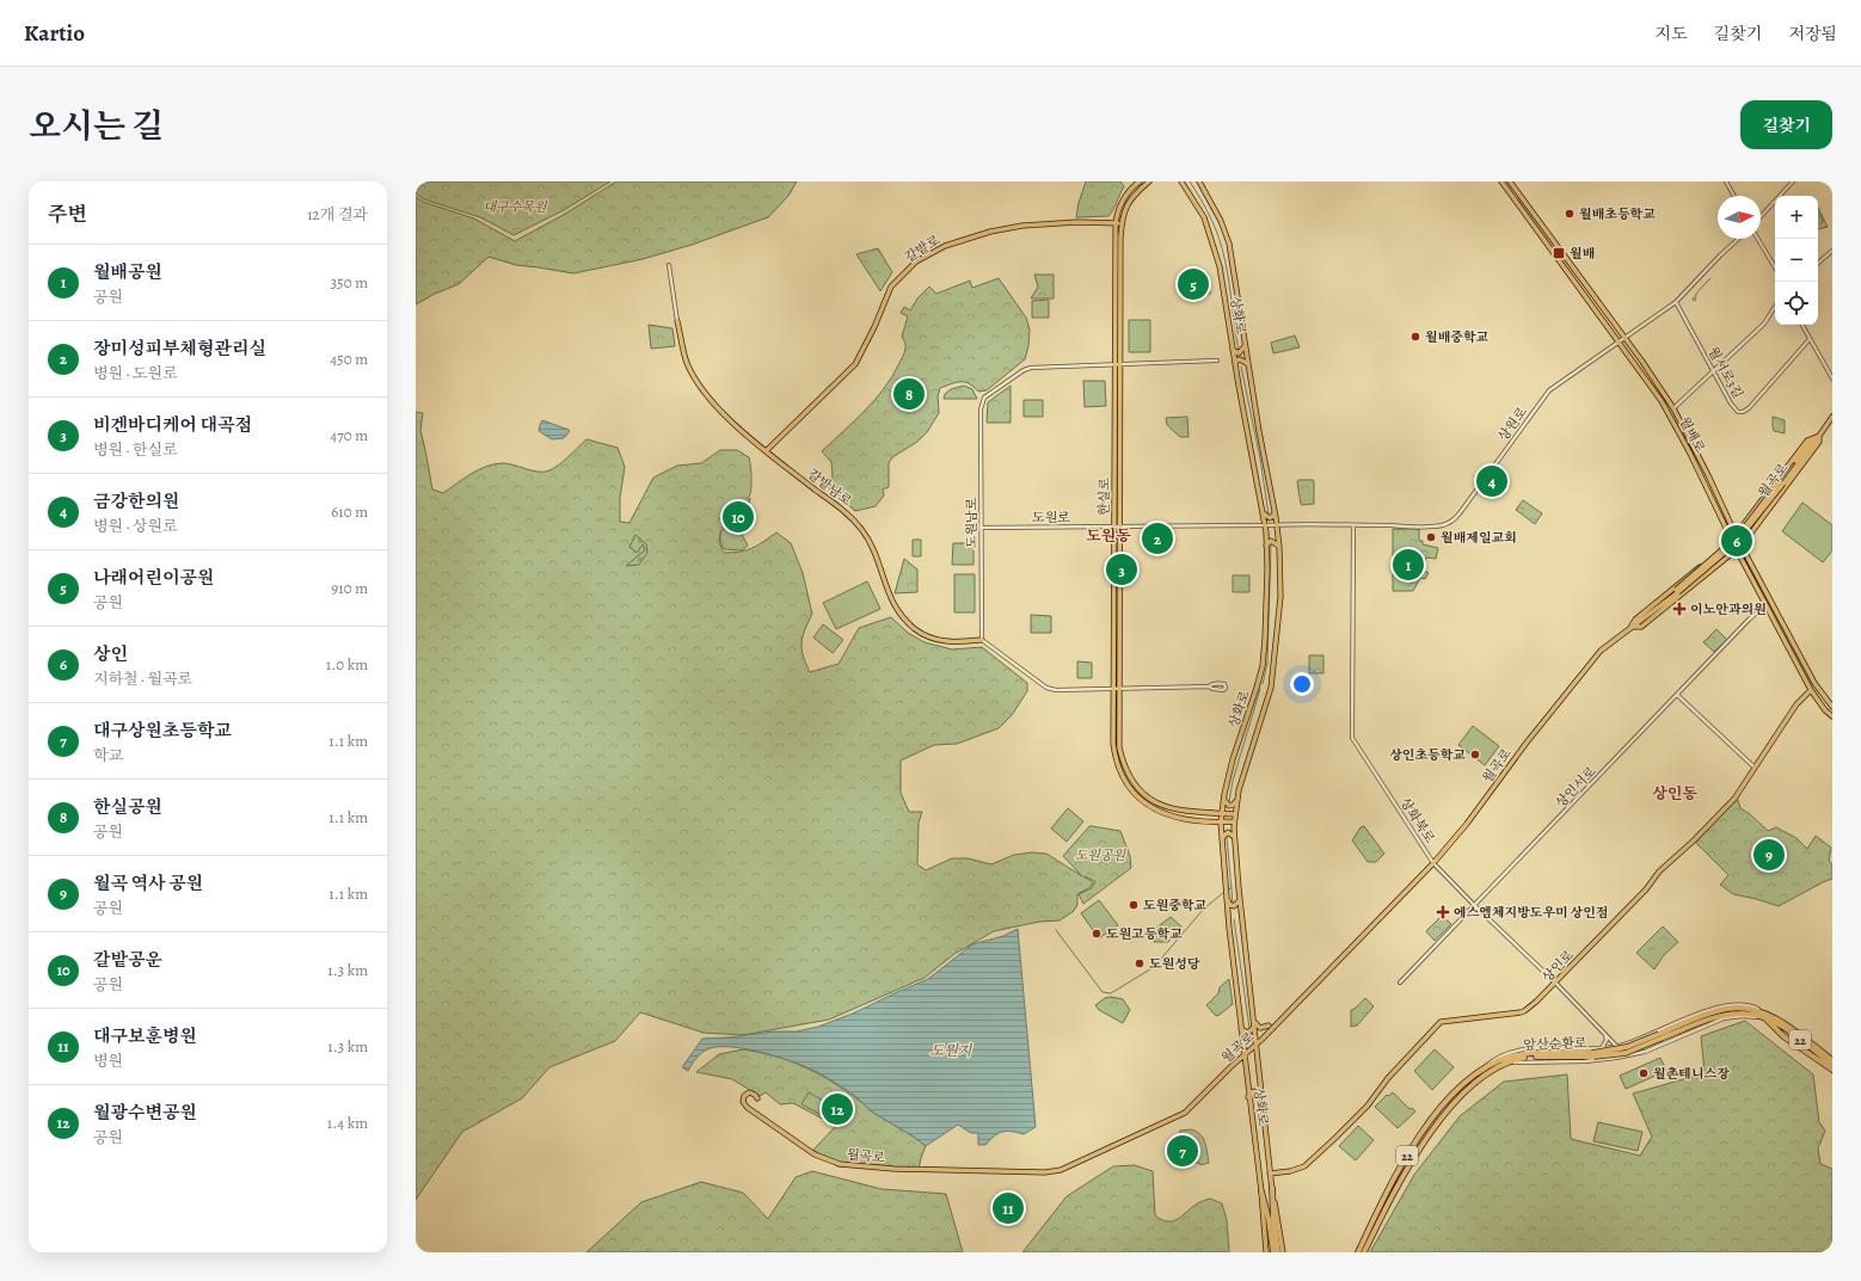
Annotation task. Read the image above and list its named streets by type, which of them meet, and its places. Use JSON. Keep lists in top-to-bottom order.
{
  "streets": {
    "highway": ["22", "앞산순환로"],
    "main road": [
      "갈밭로",
      "상화로",
      "월배로",
      "월곡로",
      "갈밭남로",
      "한실로",
      "상인로"
    ],
    "street": [
      "월서로3길",
      "상원로",
      "도원로",
      "도원남로",
      "상인서로",
      "상화북로"
    ]
  },
  "crossings": [
    ["갈밭로", "갈밭남로"],
    ["갈밭로", "한실로"],
    ["상화로", "상원로"],
    ["상화로", "월곡로"],
    ["상화로", "한실로"],
    ["상화로", "도원로"],
    ["상화로", "상인로"],
    ["월서로3길", "상원로"],
    ["상원로", "월배로"],
    ["상원로", "도원로"],
    ["상원로", "상화북로"],
    ["월배로", "상인서로"],
    ["월배로", "상인로"],
    ["월곡로", "상화북로"],
    ["갈밭남로", "도원남로"],
    ["한실로", "도원로"],
    ["한실로", "도원남로"],
    ["도원로", "도원남로"],
    ["상인서로", "상화북로"],
    ["상화북로", "상인로"]
  ],
  "districts": ["도원동", "상인동"],
  "water": ["도원지"],
  "parks": ["대구수목원", "도원공원"],
  "places": {
    "other": [
      "월배초등학교",
      "월배중학교",
      "월배제일교회",
      "상인초등학교",
      "도원중학교",
      "도원고등학교",
      "도원성당",
      "월촌테니스장"
    ],
    "transit": ["월배"],
    "health": ["이노안과의원", "에스엠체지방도우미 상인점"]
  },
  "north": "right",
  "page": {
    "header": "Kartio",
    "nav": ["지도", "길찾기", "저장됨"],
    "title": "오시는 길",
    "buttons": "길찾기",
    "heading": ["주변", "12개 결과"],
    "map_buttons": ["+", "−"],
    "list": [
      {
        "mark": "1",
        "name": "월배공원",
        "note": "공원",
        "value": "350 m"
      },
      {
        "mark": "2",
        "name": "장미성피부체형관리실",
        "note": "병원 · 도원로",
        "value": "450 m"
      },
      {
        "mark": "3",
        "name": "비겐바디케어 대곡점",
        "note": "병원 · 한실로",
        "value": "470 m"
      },
      {
        "mark": "4",
        "name": "금강한의원",
        "note": "병원 · 상원로",
        "value": "610 m"
      },
      {
        "mark": "5",
        "name": "나래어린이공원",
        "note": "공원",
        "value": "910 m"
      },
      {
        "mark": "6",
        "name": "상인",
        "note": "지하철 · 월곡로",
        "value": "1.0 km"
      },
      {
        "mark": "7",
        "name": "대구상원초등학교",
        "note": "학교",
        "value": "1.1 km"
      },
      {
        "mark": "8",
        "name": "한실공원",
        "note": "공원",
        "value": "1.1 km"
      },
      {
        "mark": "9",
        "name": "월곡 역사 공원",
        "note": "공원",
        "value": "1.1 km"
      },
      {
        "mark": "10",
        "name": "갈밭공운",
        "note": "공원",
        "value": "1.3 km"
      },
      {
        "mark": "11",
        "name": "대구보훈병원",
        "note": "병원",
        "value": "1.3 km"
      },
      {
        "mark": "12",
        "name": "월광수변공원",
        "note": "공원",
        "value": "1.4 km"
      }
    ],
    "pins": [
      "5",
      "8",
      "4",
      "10",
      "2",
      "6",
      "1",
      "3",
      "9",
      "12",
      "7",
      "11"
    ]
  }
}
